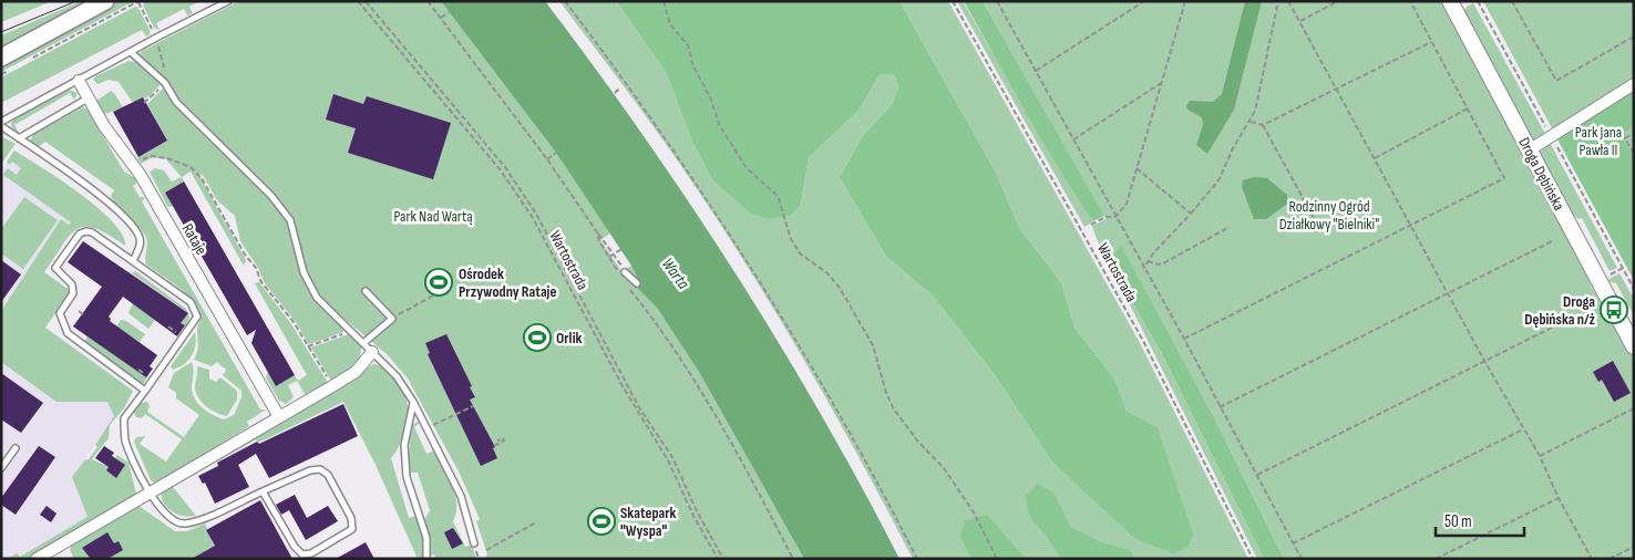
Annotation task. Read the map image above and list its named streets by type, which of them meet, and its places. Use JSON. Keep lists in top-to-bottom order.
{
  "streets": {
    "street": ["Droga Dębińska", "Rataje"],
    "path": ["Wartostrada"]
  },
  "water": ["Warta"],
  "parks": ["Park Jana Pawła II", "Rodzinny Ogród Działkowy \"Bielniki\"", "Park Nad Wartą"],
  "places": {
    "sports": ["Ośrodek Przywodny Rataje", "Orlik", "Skatepark \"Wyspa\""],
    "bus stop": ["Droga Dębińska n/ż"]
  },
  "scale_bar": "50 m"
}
